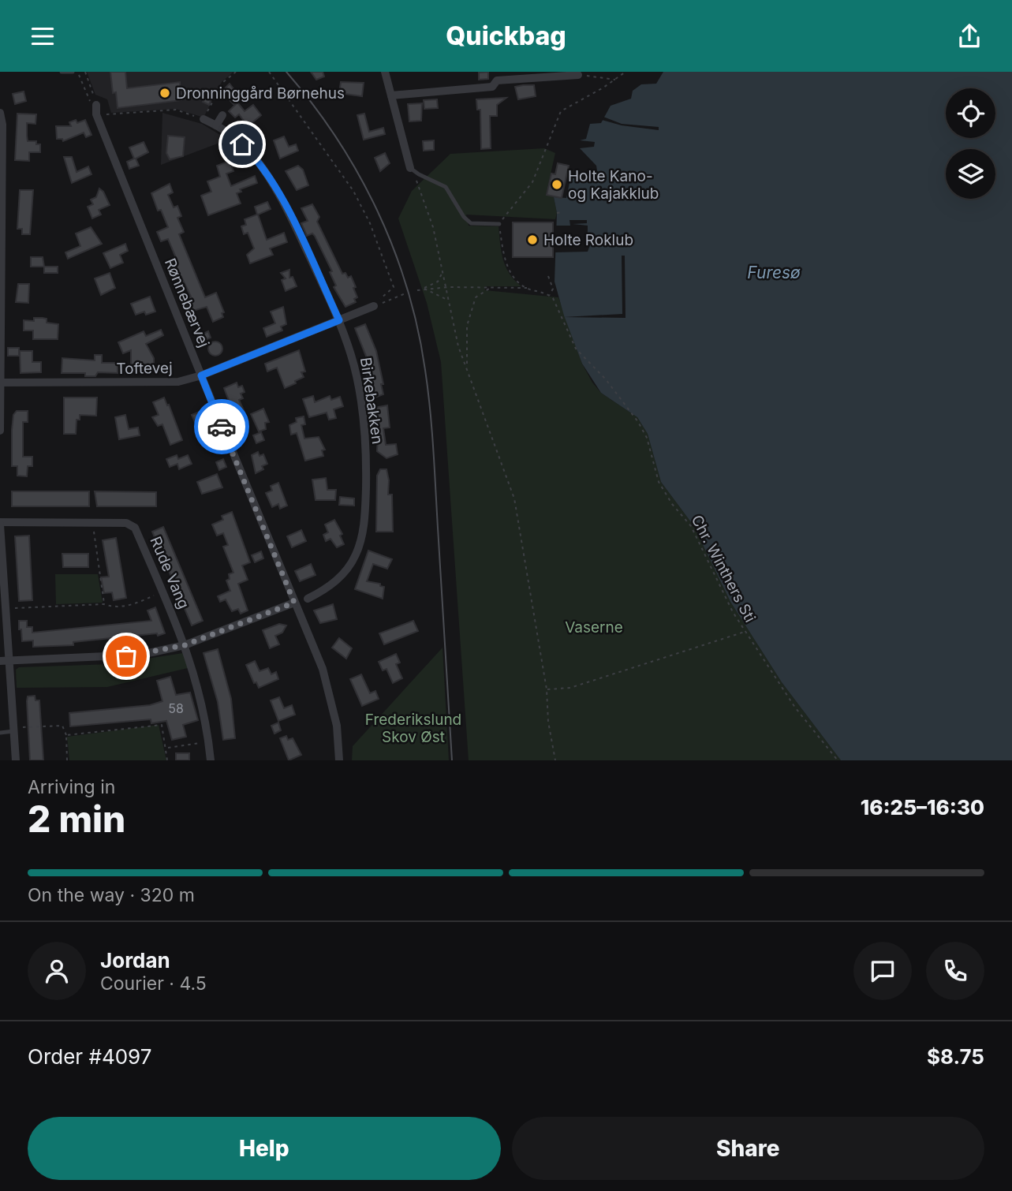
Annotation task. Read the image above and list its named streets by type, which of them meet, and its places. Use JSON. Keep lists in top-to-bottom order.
{
  "streets": {
    "street": [
      "Rønnebærvej",
      "Toftevej",
      "Birkebakken",
      "Rude Vang"
    ],
    "path": ["Chr. Winthers Sti"]
  },
  "crossings": [
    ["Rønnebærvej", "Toftevej"],
    ["Toftevej", "Birkebakken"]
  ],
  "water": ["Furesø"],
  "parks": ["Vaserne", "Frederikslund Skov Øst"],
  "places": ["Dronninggård Børnehus", "Holte Kano- og Kajakklub", "Holte Roklub"],
  "house_numbers": ["58"],
  "page": {
    "header": "Quickbag",
    "heading": ["2 min", "Arriving in", "16:25–16:30"],
    "panel": [
      "Jordan",
      "Courier · 4.5",
      "Order #4097",
      "$8.75"
    ],
    "bar": "On the way · 320 m",
    "buttons": ["Help", "Share"]
  }
}
